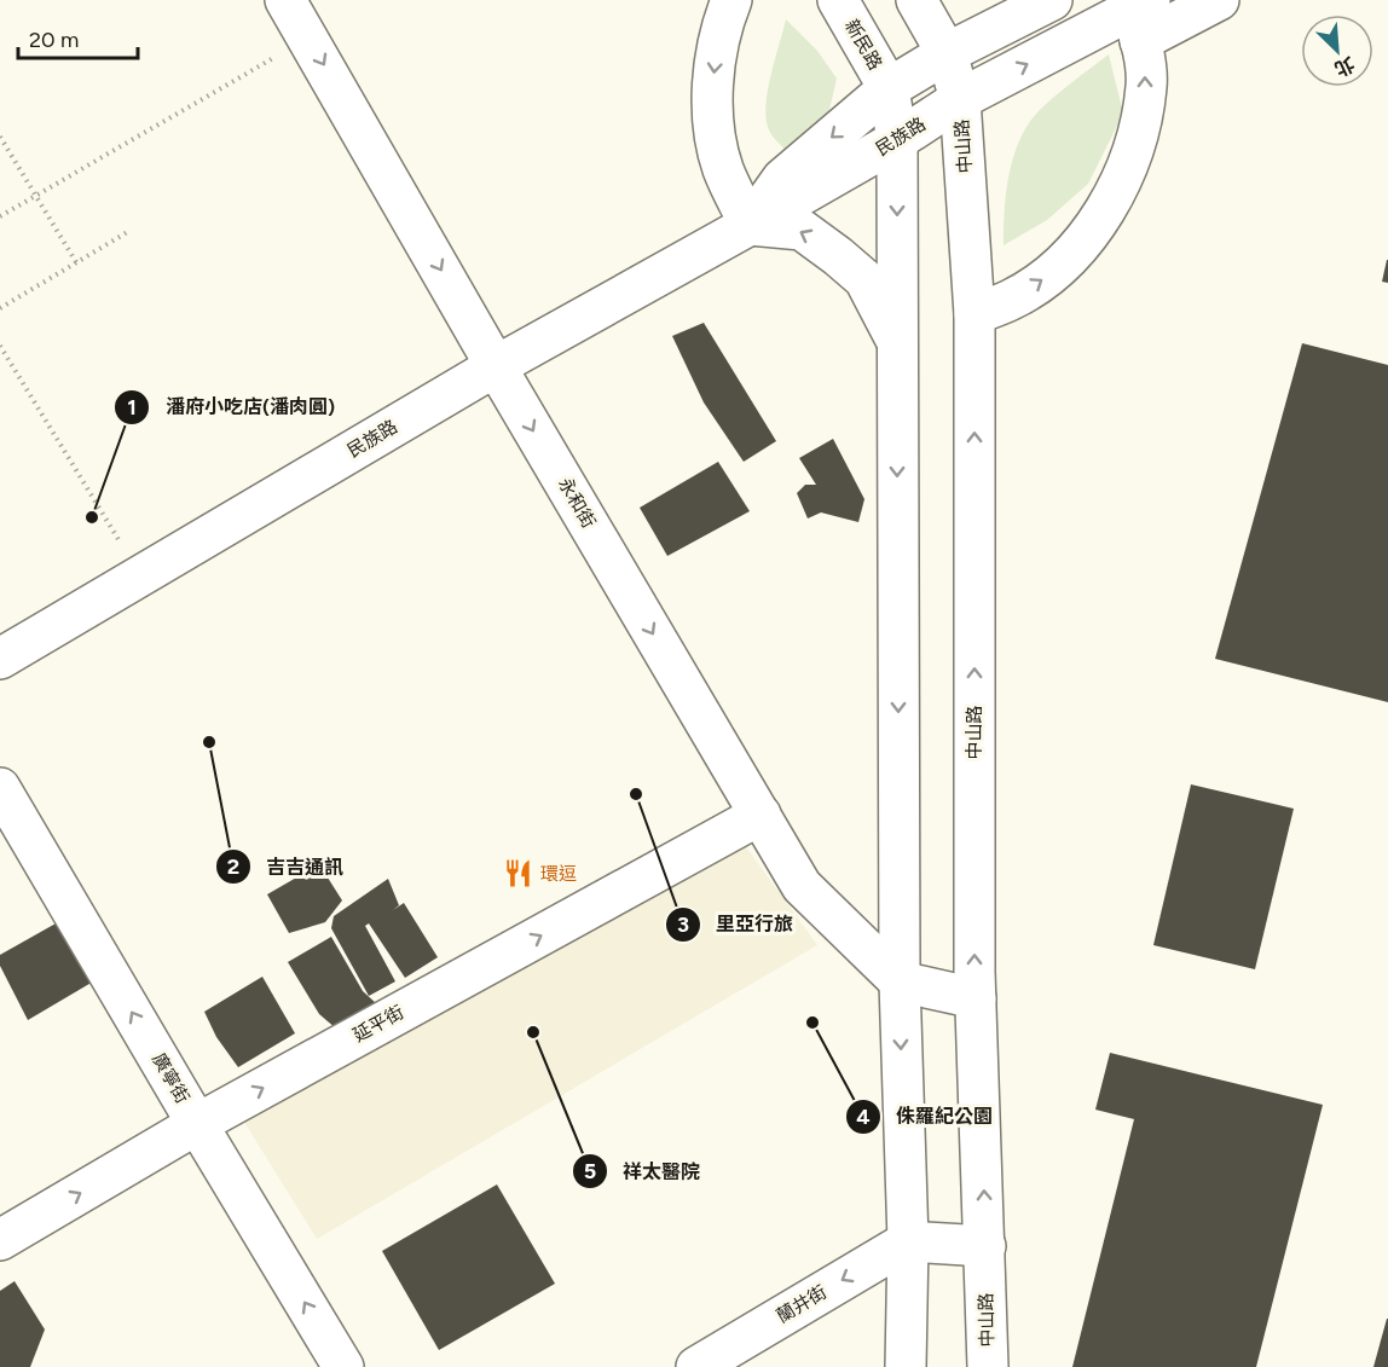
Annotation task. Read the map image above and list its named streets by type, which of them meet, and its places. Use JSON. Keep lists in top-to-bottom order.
{
  "streets": {
    "main road": [
      "新民路",
      "民族路",
      "中山路",
      "永和街",
      "延平街",
      "廣寧街",
      "蘭井街"
    ]
  },
  "crossings": [
    ["新民路", "民族路"],
    ["民族路", "中山路"],
    ["民族路", "永和街"],
    ["永和街", "延平街"],
    ["延平街", "廣寧街"]
  ],
  "one_way": [
    "永和街",
    "延平街",
    "廣寧街",
    "蘭井街"
  ],
  "places": {
    "other": [
      "潘府小吃店(潘肉圓)",
      "吉吉通訊",
      "里亞行旅",
      "侏羅紀公園",
      "祥太醫院"
    ],
    "restaurant": ["環逗"]
  },
  "scale_bar": "20 m",
  "north": "bottom right"
}
